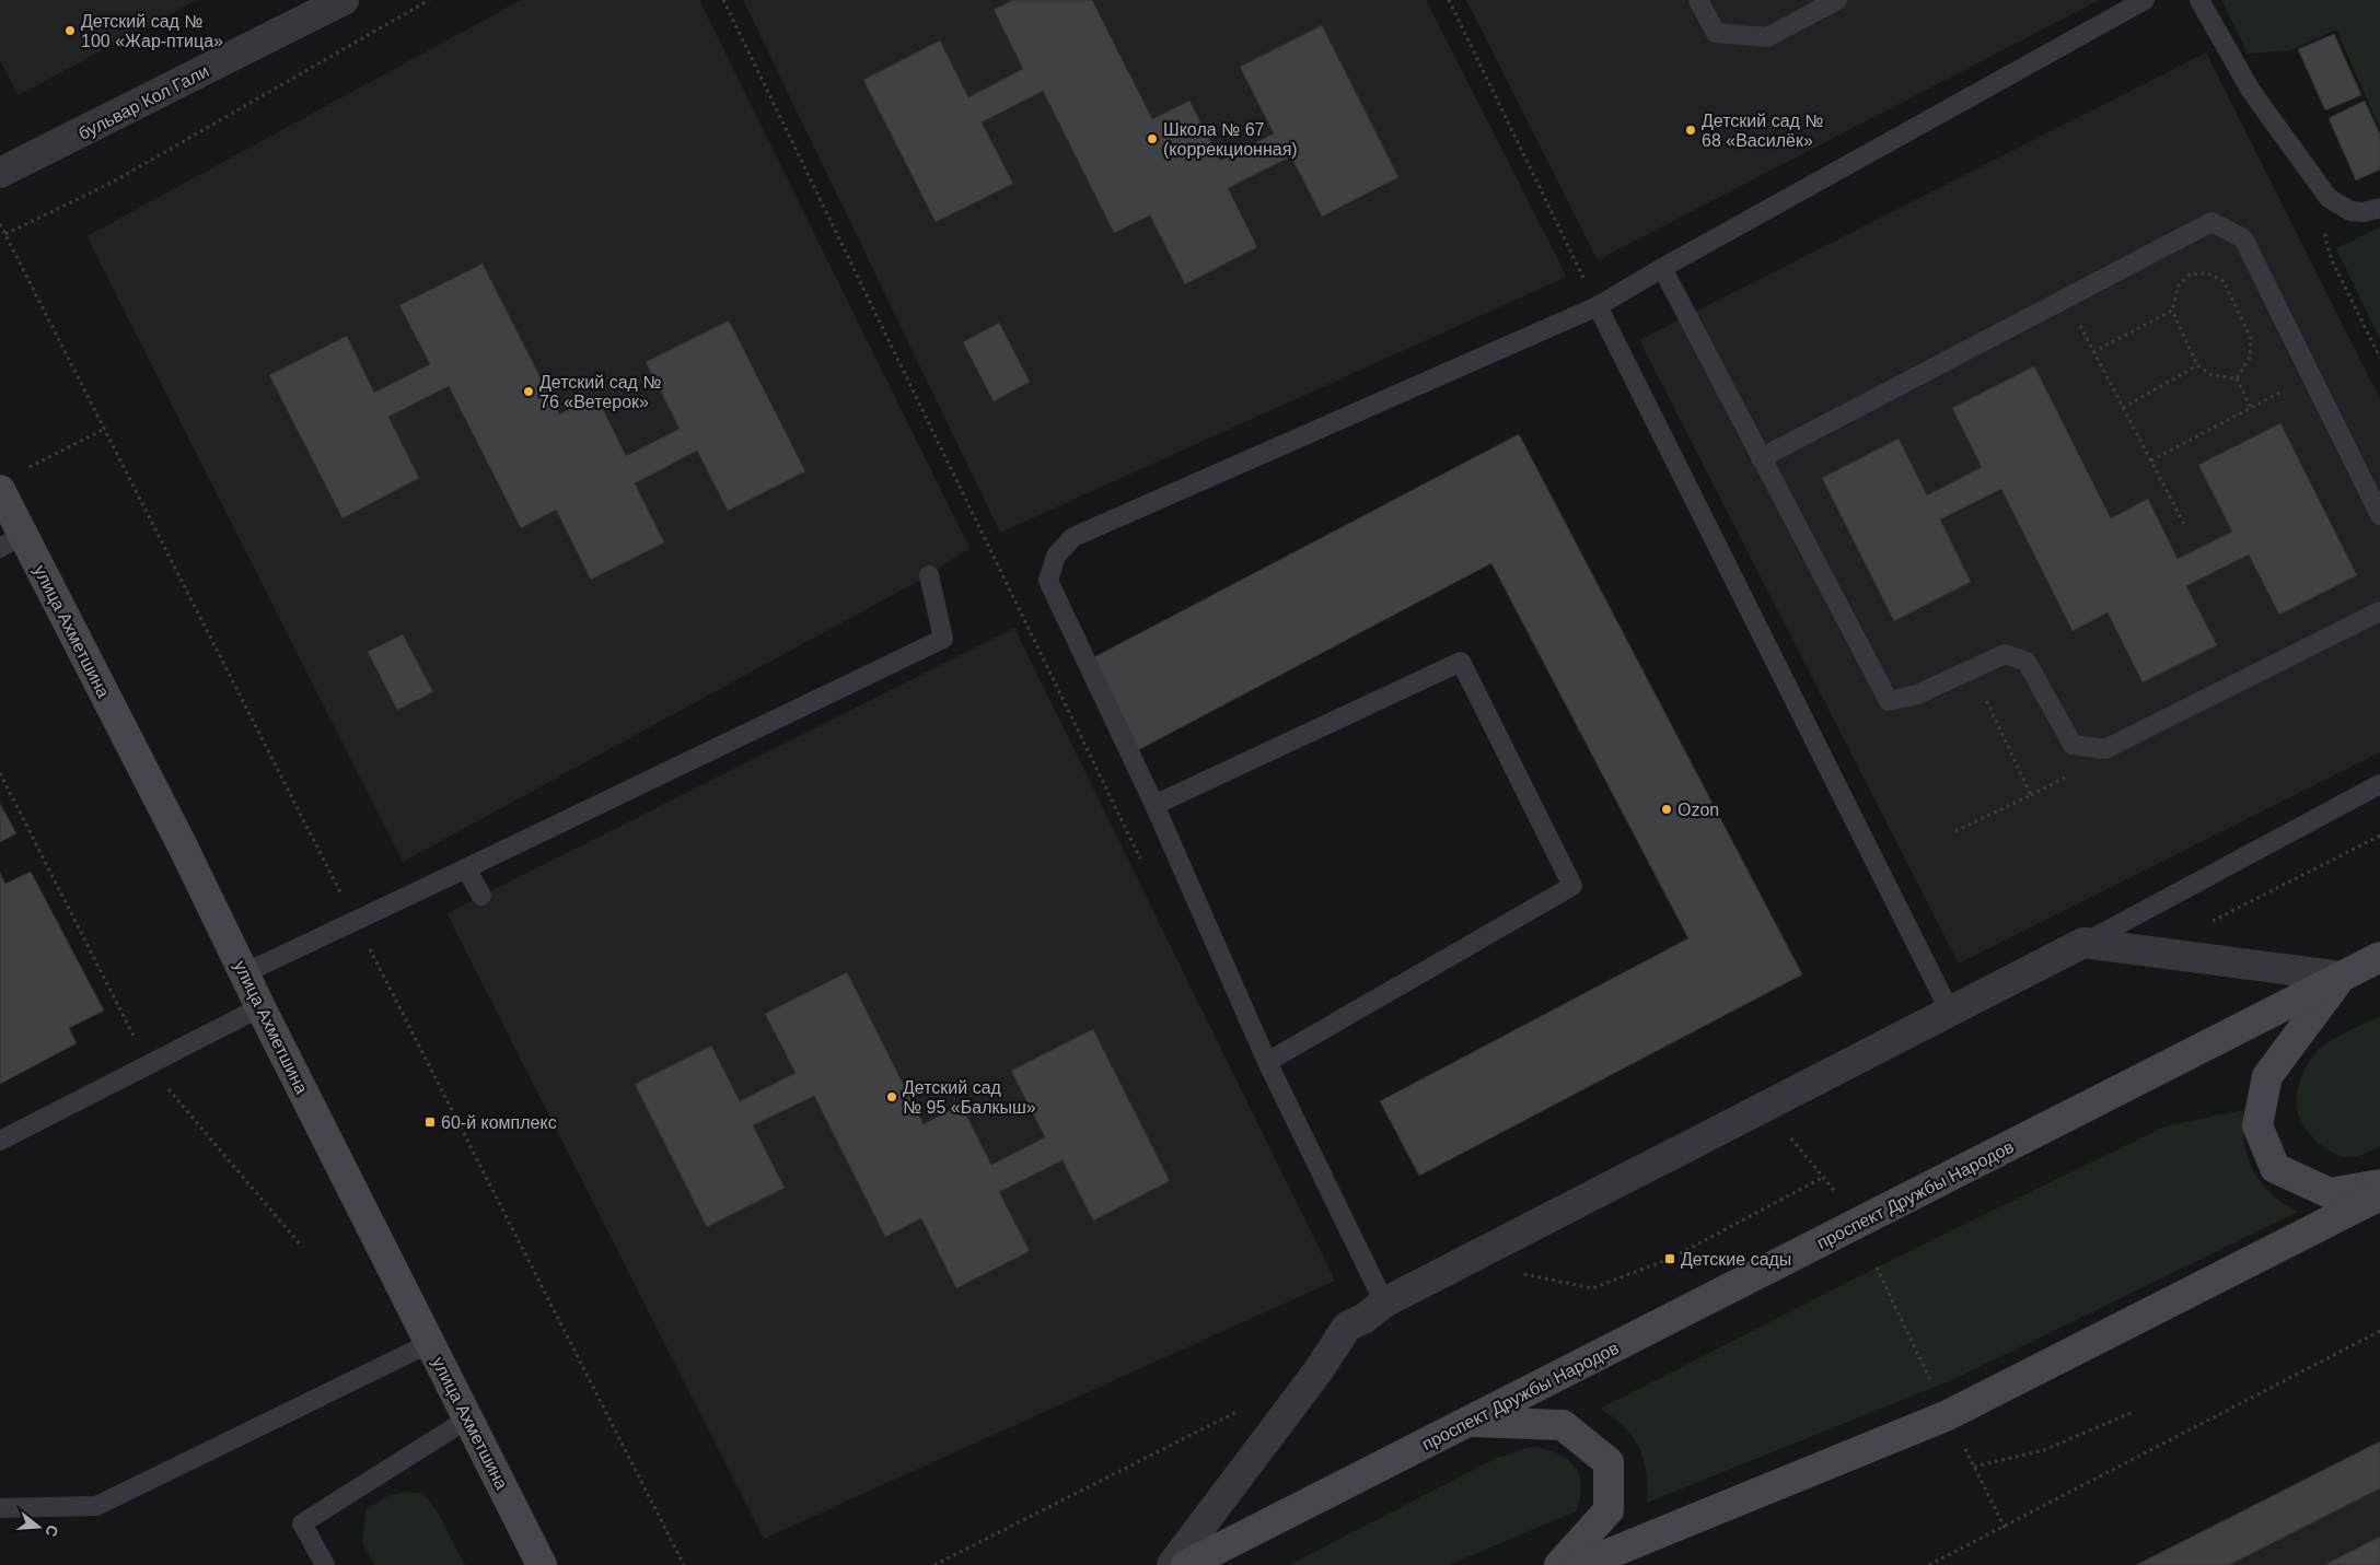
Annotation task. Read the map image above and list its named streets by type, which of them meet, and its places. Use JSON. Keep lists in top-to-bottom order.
{
  "streets": {
    "main road": ["улица Ахметшина", "проспект Дружбы Народов"],
    "street": ["бульвар Кол Гали"]
  },
  "places": {
    "other": [
      "Детский сад № 100 «Жар-птица»",
      "Детский сад № 68 «Василёк»",
      "Школа № 67 (коррекционная)",
      "Детский сад № 76 «Ветерок»",
      "Ozon",
      "Детский сад № 95 «Балкыш»"
    ],
    "transit": ["60-й комплекс", "Детские сады"]
  },
  "north": "right"
}
